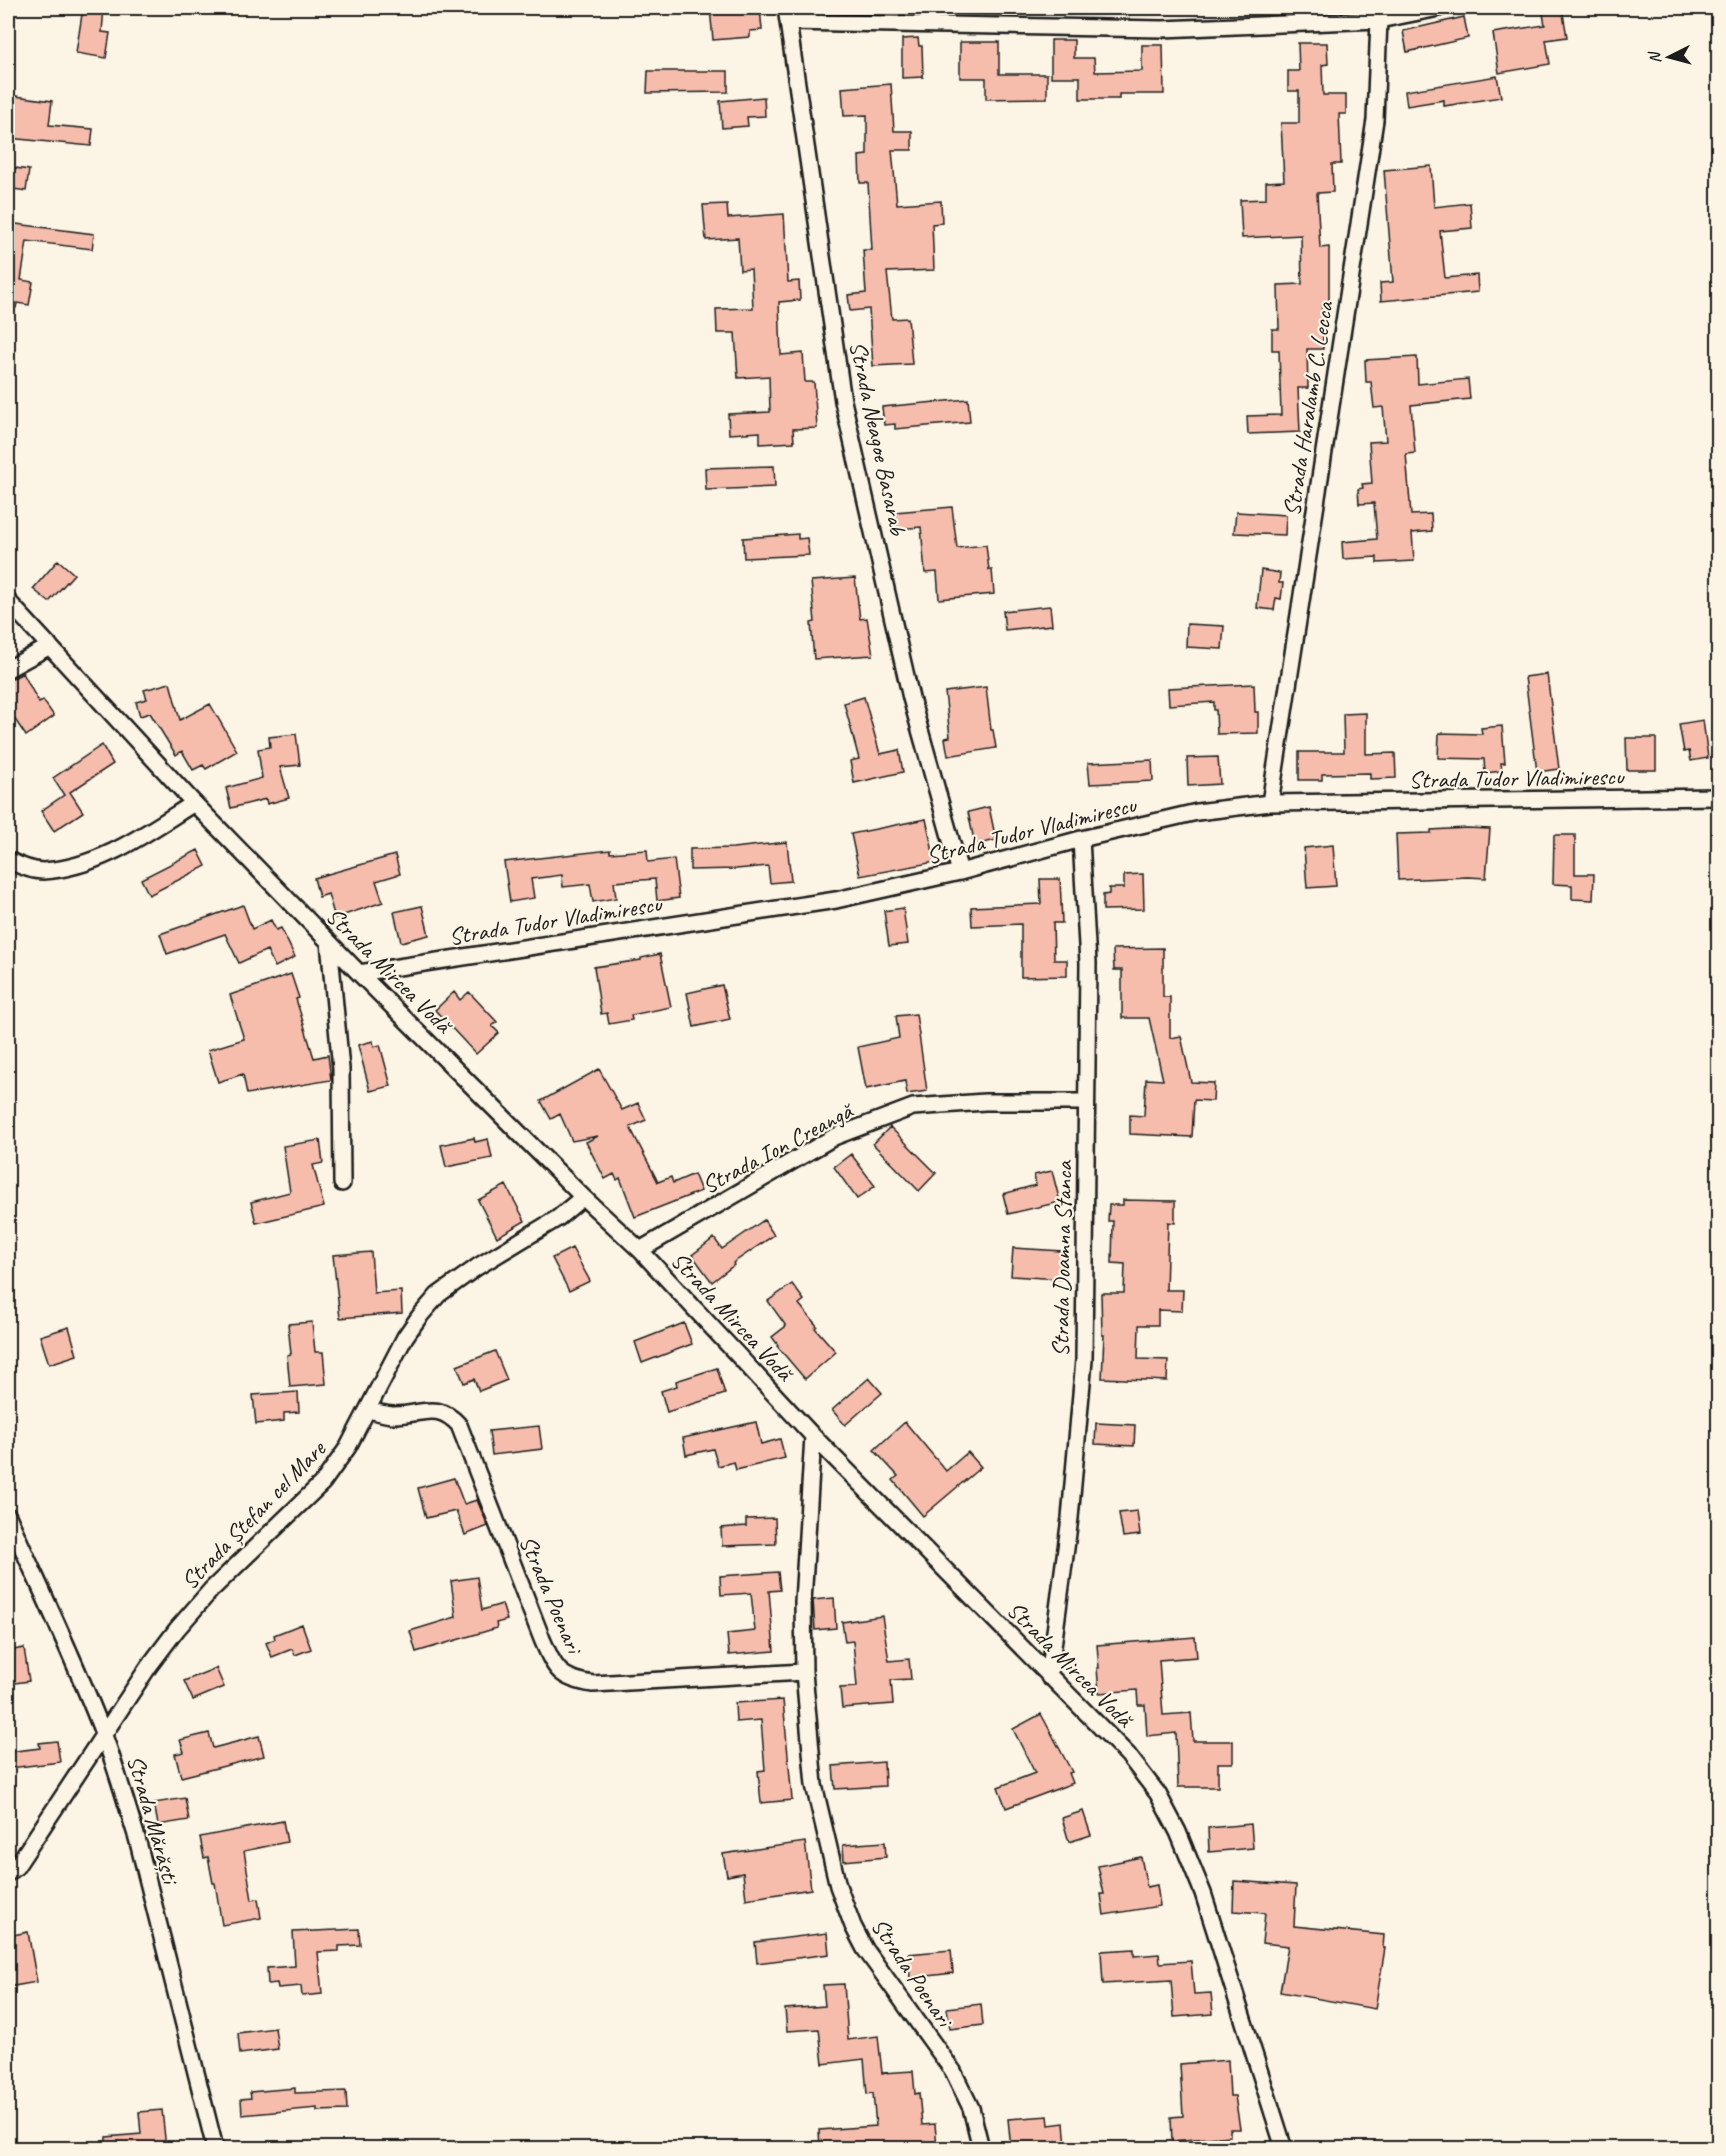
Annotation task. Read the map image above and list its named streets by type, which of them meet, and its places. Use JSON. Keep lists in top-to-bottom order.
{
  "streets": {
    "street": [
      "Strada Haralamb C. Lecca",
      "Strada Neagoe Basarab",
      "Strada Tudor Vladimirescu",
      "Strada Mircea Vodă",
      "Strada Ion Creangă",
      "Strada Doamna Stanca",
      "Strada Ștefan cel Mare",
      "Strada Poenari",
      "Strada Mărăști"
    ]
  },
  "crossings": [
    ["Strada Haralamb C. Lecca", "Strada Tudor Vladimirescu"],
    ["Strada Neagoe Basarab", "Strada Tudor Vladimirescu"],
    ["Strada Tudor Vladimirescu", "Strada Mircea Vodă"],
    ["Strada Tudor Vladimirescu", "Strada Doamna Stanca"],
    ["Strada Mircea Vodă", "Strada Ion Creangă"],
    ["Strada Mircea Vodă", "Strada Doamna Stanca"],
    ["Strada Mircea Vodă", "Strada Ștefan cel Mare"],
    ["Strada Mircea Vodă", "Strada Poenari"],
    ["Strada Ion Creangă", "Strada Doamna Stanca"],
    ["Strada Ștefan cel Mare", "Strada Poenari"],
    ["Strada Ștefan cel Mare", "Strada Mărăști"]
  ],
  "north": "left"
}
